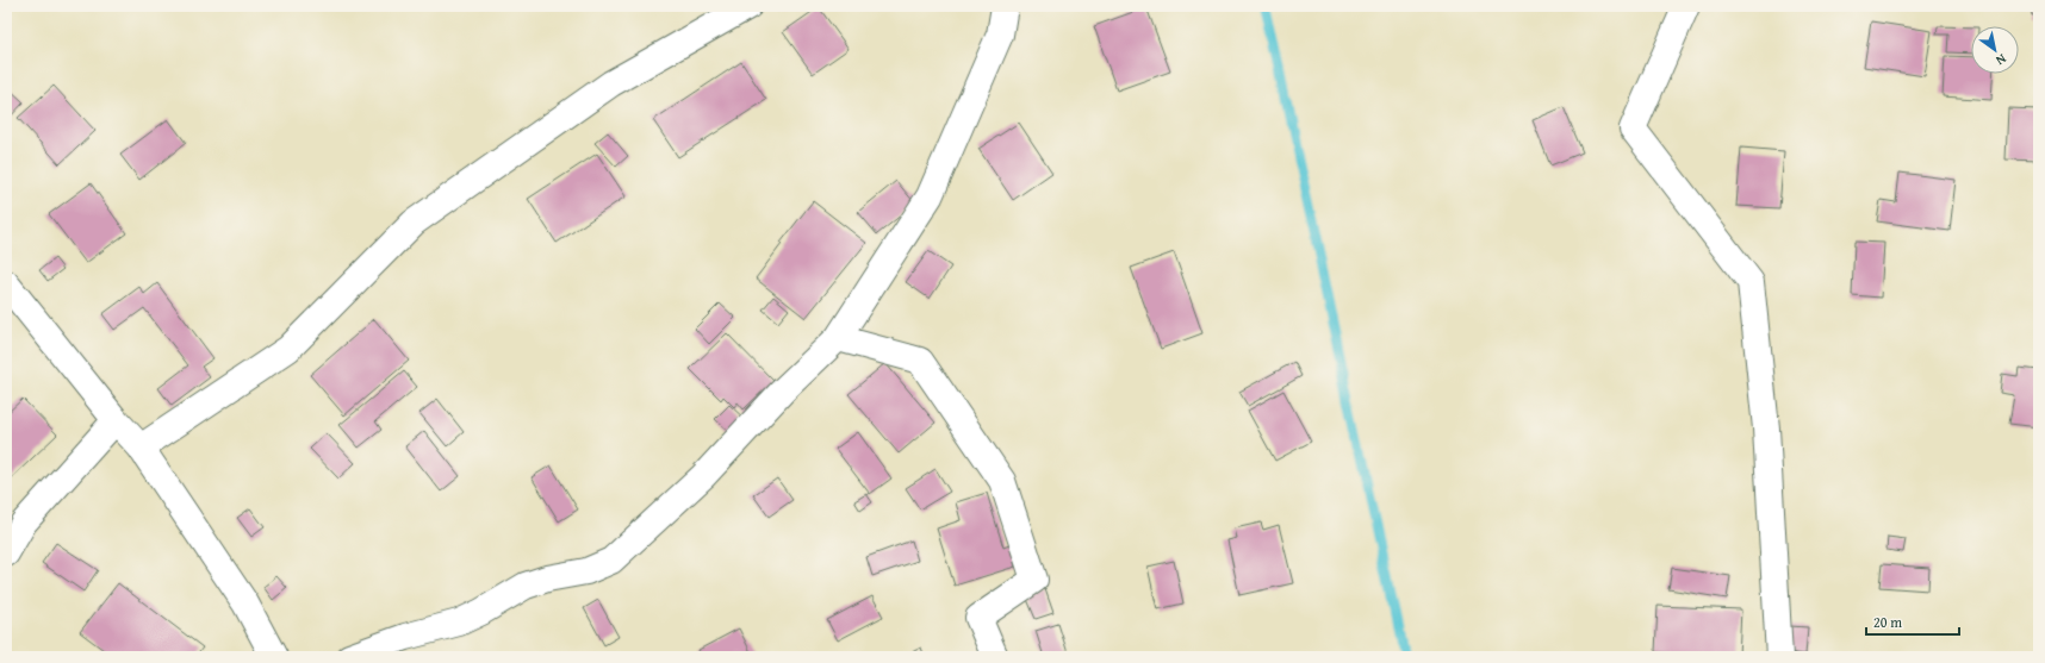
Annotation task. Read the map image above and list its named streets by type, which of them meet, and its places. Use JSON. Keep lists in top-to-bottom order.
{
  "scale_bar": "20 m",
  "north": "bottom right"
}
